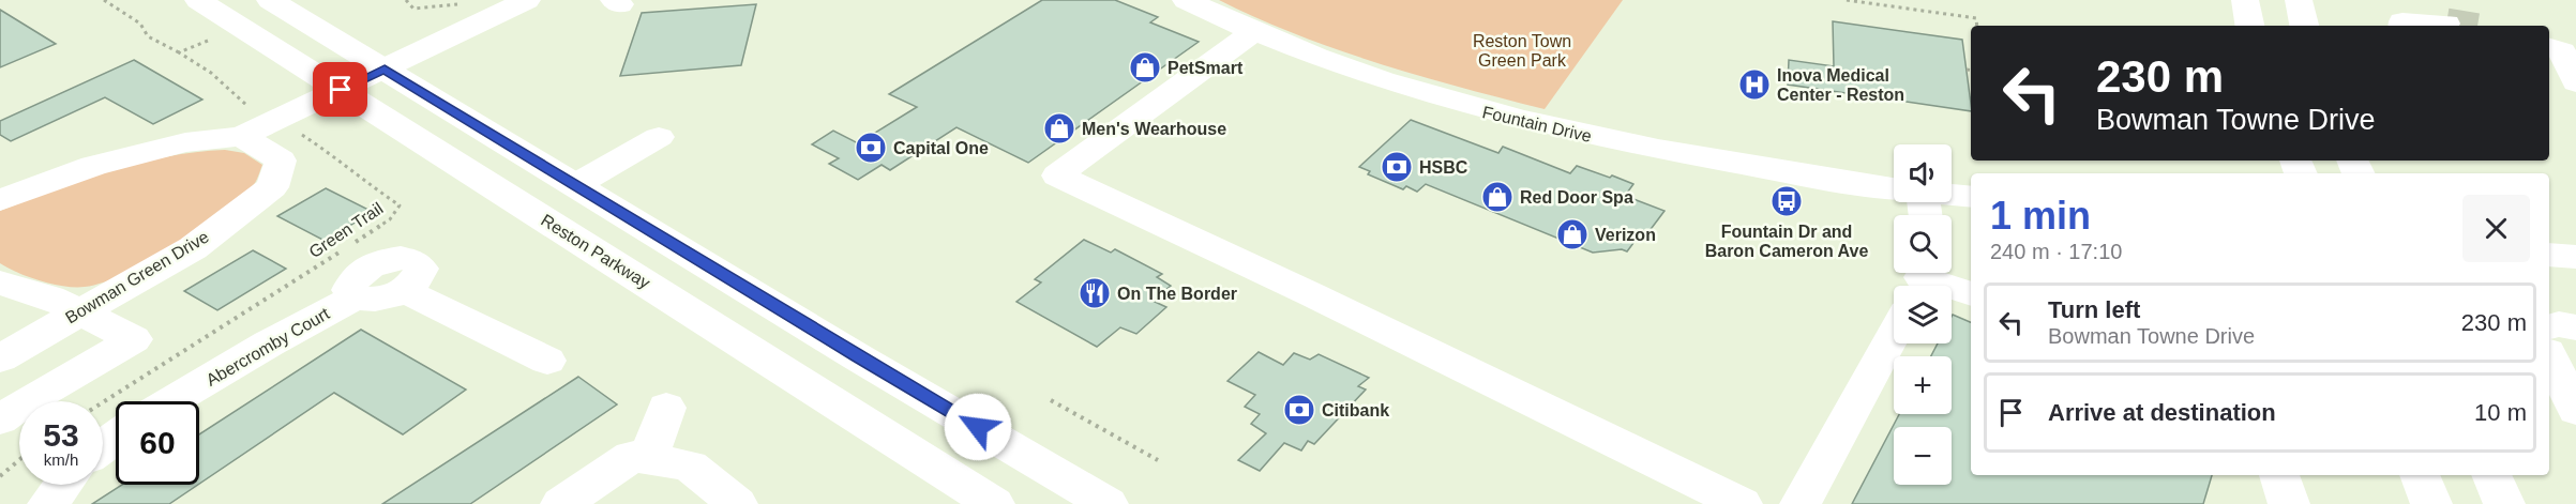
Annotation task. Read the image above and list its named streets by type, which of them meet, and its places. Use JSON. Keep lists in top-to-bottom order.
{
  "streets": {
    "main road": [
      "Fountain Drive",
      "Reston Parkway",
      "Bowman Green Drive",
      "Abercromby Court"
    ],
    "path": ["Green Trail"]
  },
  "parks": ["Reston Town Green Park"],
  "places": {
    "shop": [
      "PetSmart",
      "Men's Wearhouse",
      "Red Door Spa",
      "Verizon"
    ],
    "hospital": ["Inova Medical Center - Reston"],
    "bank": ["Capital One", "HSBC", "Citibank"],
    "bus stop": ["Fountain Dr and Baron Cameron Ave"],
    "restaurant": ["On The Border"]
  },
  "page": {
    "turn": ["230 m", "Bowman Towne Drive"],
    "map_buttons": ["+", "−"],
    "heading": ["1 min", "240 m · 17:10"],
    "list": [
      {
        "name": "Turn left",
        "note": "Bowman Towne Drive",
        "value": "230 m"
      },
      {
        "name": "Arrive at destination",
        "value": "10 m"
      }
    ],
    "speed": "53 km/h",
    "limit": "60"
  }
}
